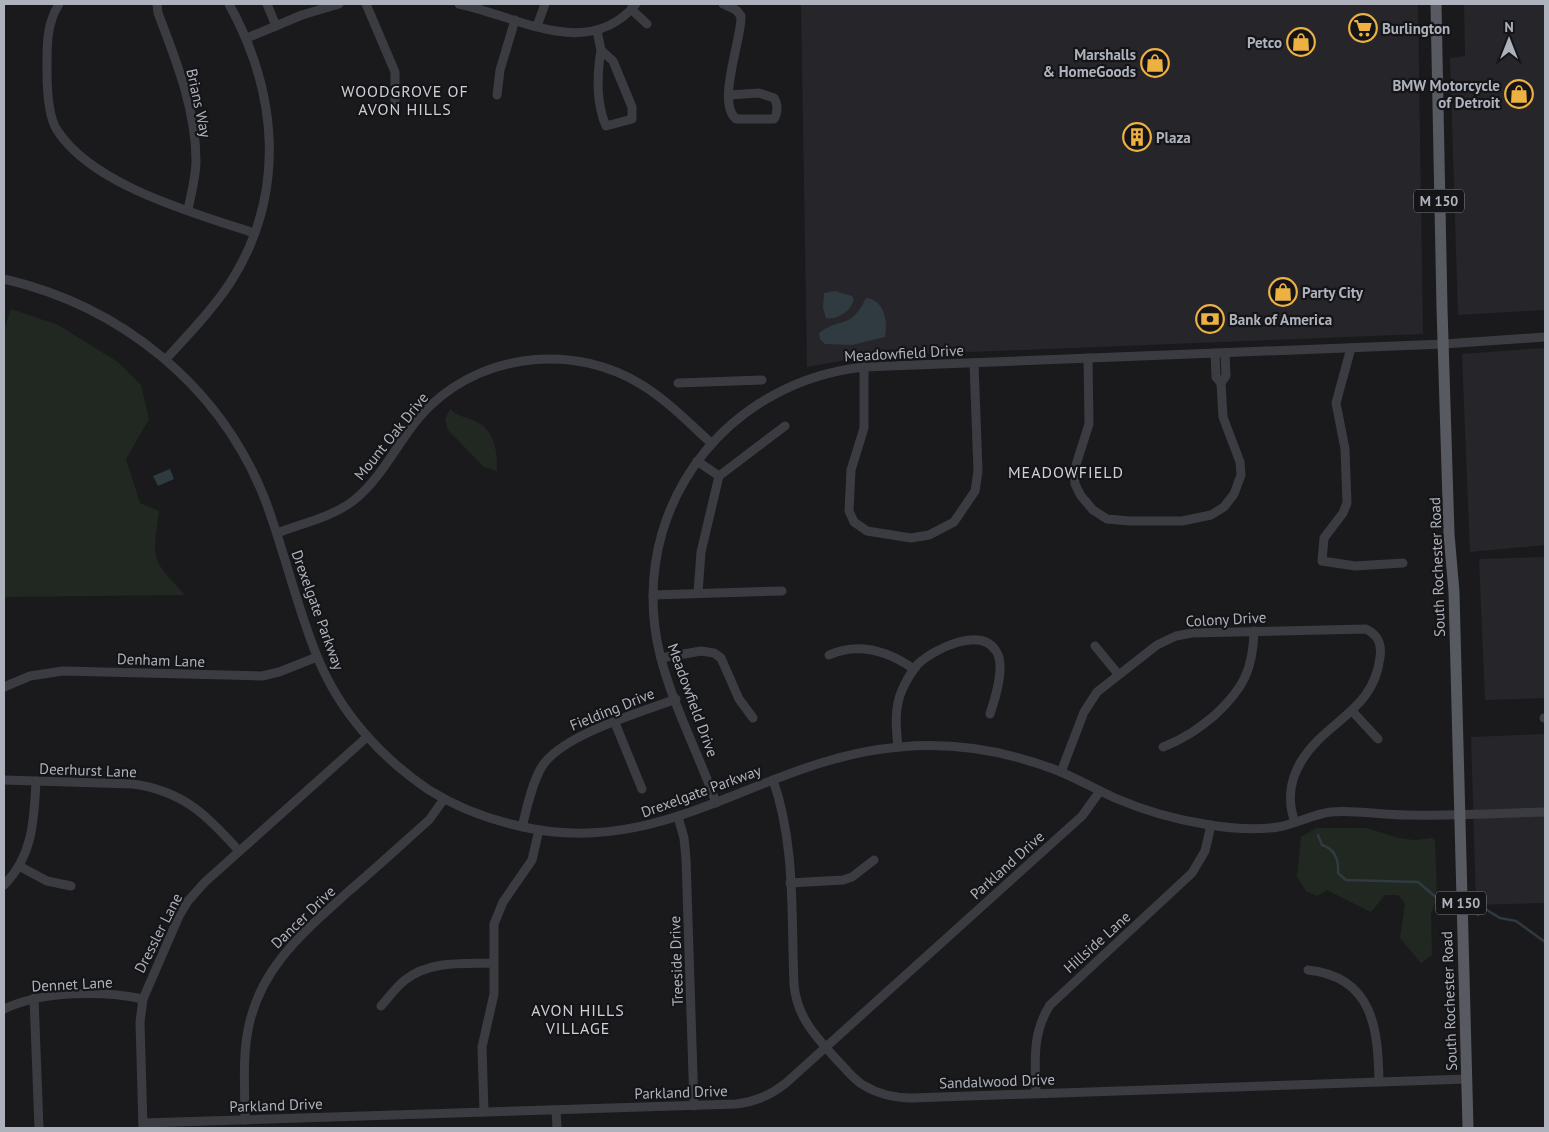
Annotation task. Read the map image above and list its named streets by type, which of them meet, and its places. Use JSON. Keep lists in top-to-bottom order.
{
  "streets": {
    "main road": ["M 150", "South Rochester Road"],
    "street": [
      "Brians Way",
      "Meadowfield Drive",
      "Mount Oak Drive",
      "Drexelgate Parkway",
      "Colony Drive",
      "Denham Lane",
      "Fielding Drive",
      "Deerhurst Lane",
      "Parkland Drive",
      "Dancer Drive",
      "Dressler Lane",
      "Hillside Lane",
      "Treeside Drive",
      "Dennet Lane",
      "Sandalwood Drive"
    ]
  },
  "crossings": [
    ["Meadowfield Drive", "Mount Oak Drive"],
    ["Meadowfield Drive", "South Rochester Road"],
    ["Meadowfield Drive", "Drexelgate Parkway"],
    ["Meadowfield Drive", "Fielding Drive"],
    ["Mount Oak Drive", "Drexelgate Parkway"],
    ["South Rochester Road", "Drexelgate Parkway"],
    ["South Rochester Road", "Sandalwood Drive"],
    ["Drexelgate Parkway", "Colony Drive"],
    ["Drexelgate Parkway", "Denham Lane"],
    ["Drexelgate Parkway", "Fielding Drive"],
    ["Drexelgate Parkway", "Parkland Drive"],
    ["Drexelgate Parkway", "Dancer Drive"],
    ["Drexelgate Parkway", "Dressler Lane"],
    ["Drexelgate Parkway", "Hillside Lane"],
    ["Drexelgate Parkway", "Treeside Drive"],
    ["Drexelgate Parkway", "Sandalwood Drive"],
    ["Deerhurst Lane", "Dressler Lane"],
    ["Parkland Drive", "Dancer Drive"],
    ["Parkland Drive", "Dressler Lane"],
    ["Parkland Drive", "Treeside Drive"],
    ["Parkland Drive", "Sandalwood Drive"],
    ["Dressler Lane", "Dennet Lane"],
    ["Hillside Lane", "Sandalwood Drive"]
  ],
  "districts": ["WOODGROVE OF AVON HILLS", "MEADOWFIELD", "AVON HILLS VILLAGE"],
  "places": {
    "supermarket": ["Burlington"],
    "shop": [
      "Petco",
      "Marshalls & HomeGoods",
      "BMW Motorcycle of Detroit",
      "Party City"
    ],
    "building": ["Plaza"],
    "bank": ["Bank of America"]
  },
  "north": "top"
}
